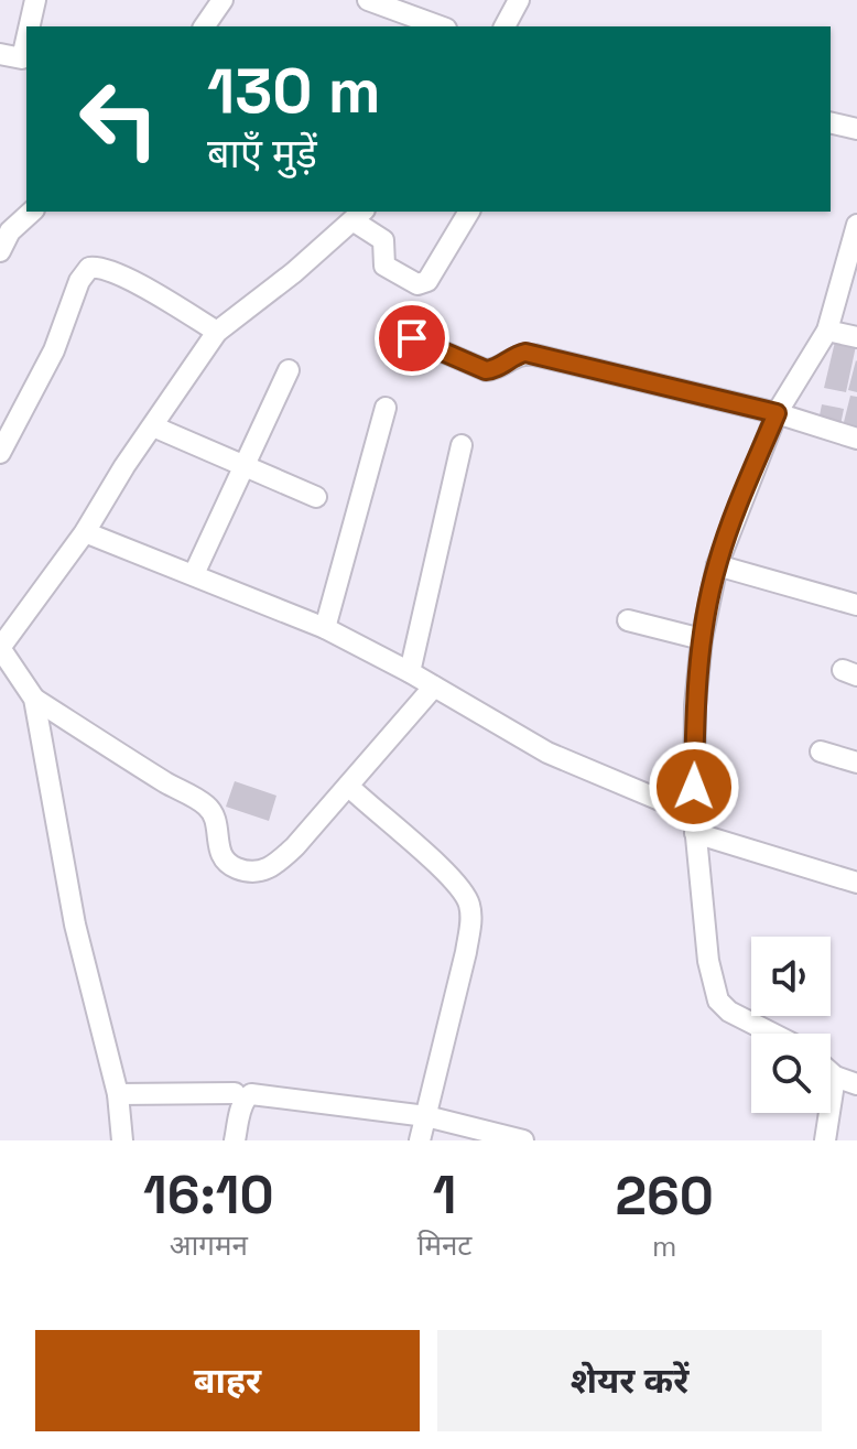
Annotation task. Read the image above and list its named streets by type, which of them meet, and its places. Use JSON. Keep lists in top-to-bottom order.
{
  "page": {
    "turn": ["130 m", "बाएँ मुड़ें"],
    "eta": [
      "16:10",
      "आगमन",
      "1",
      "मिनट",
      "260",
      "m"
    ],
    "buttons": ["बाहर", "शेयर करें"]
  }
}
